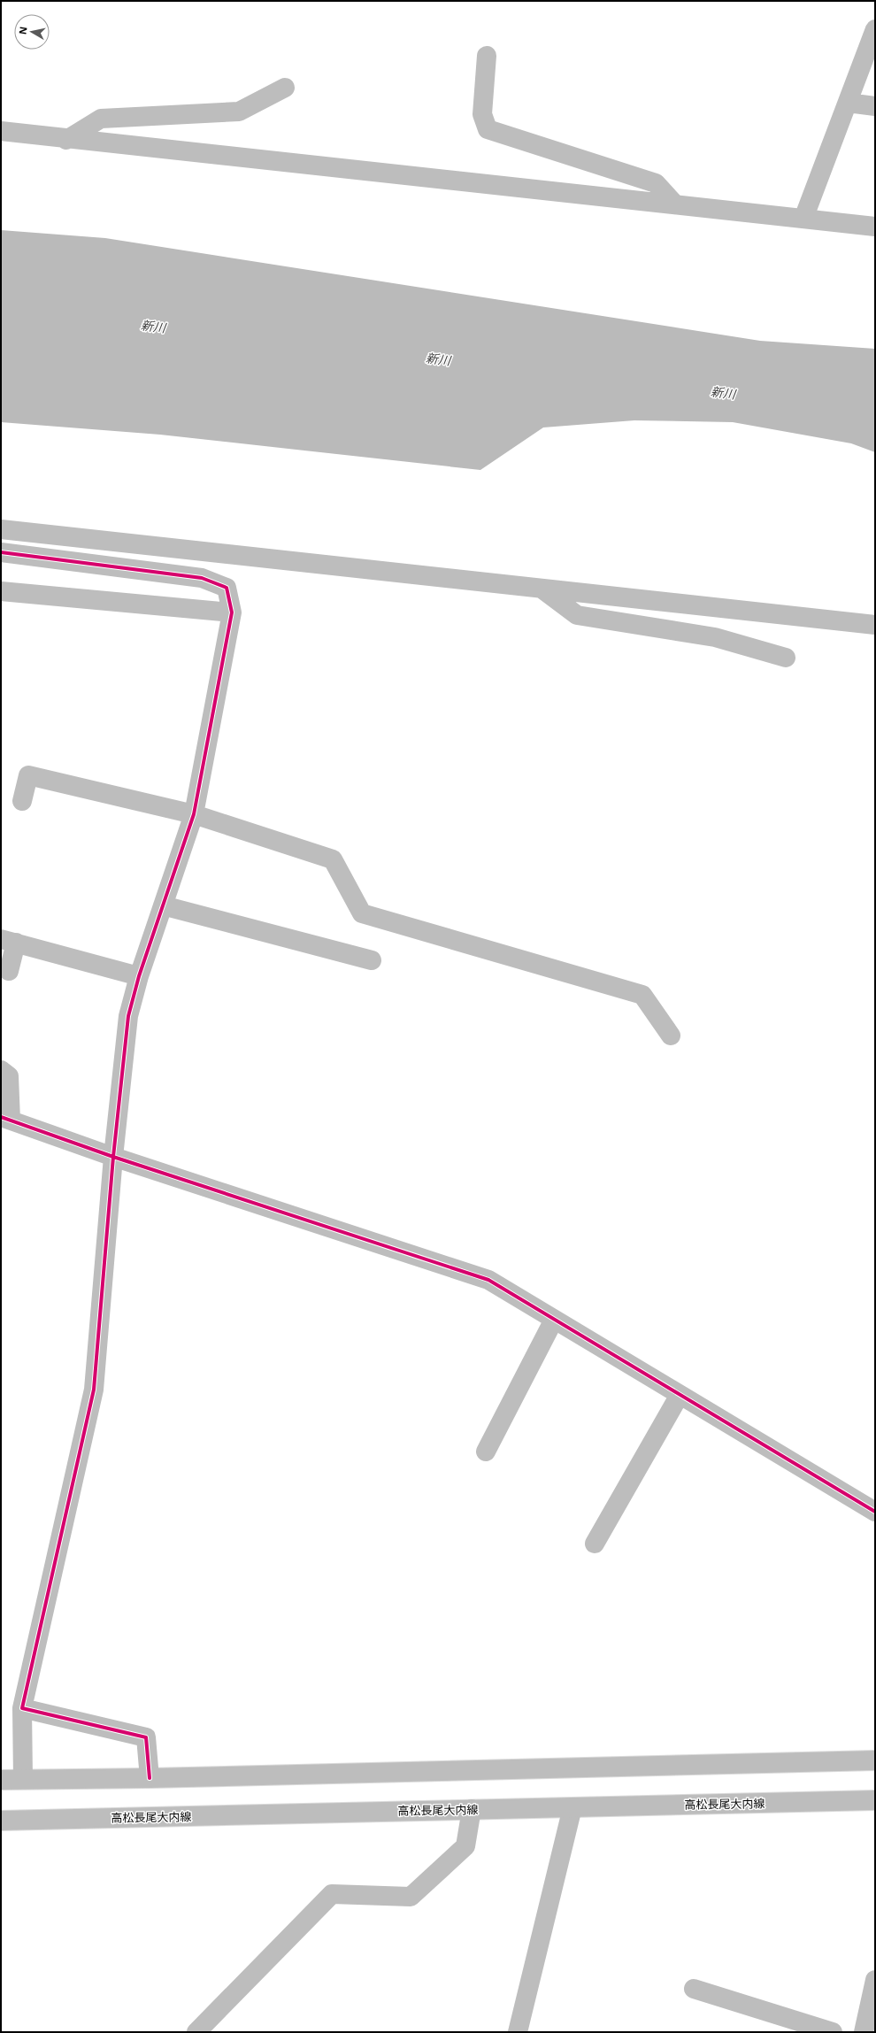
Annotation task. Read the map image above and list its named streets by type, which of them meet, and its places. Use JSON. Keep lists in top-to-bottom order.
{
  "streets": {
    "street": ["高松長尾大内線"]
  },
  "water": ["新川"],
  "north": "left"
}
